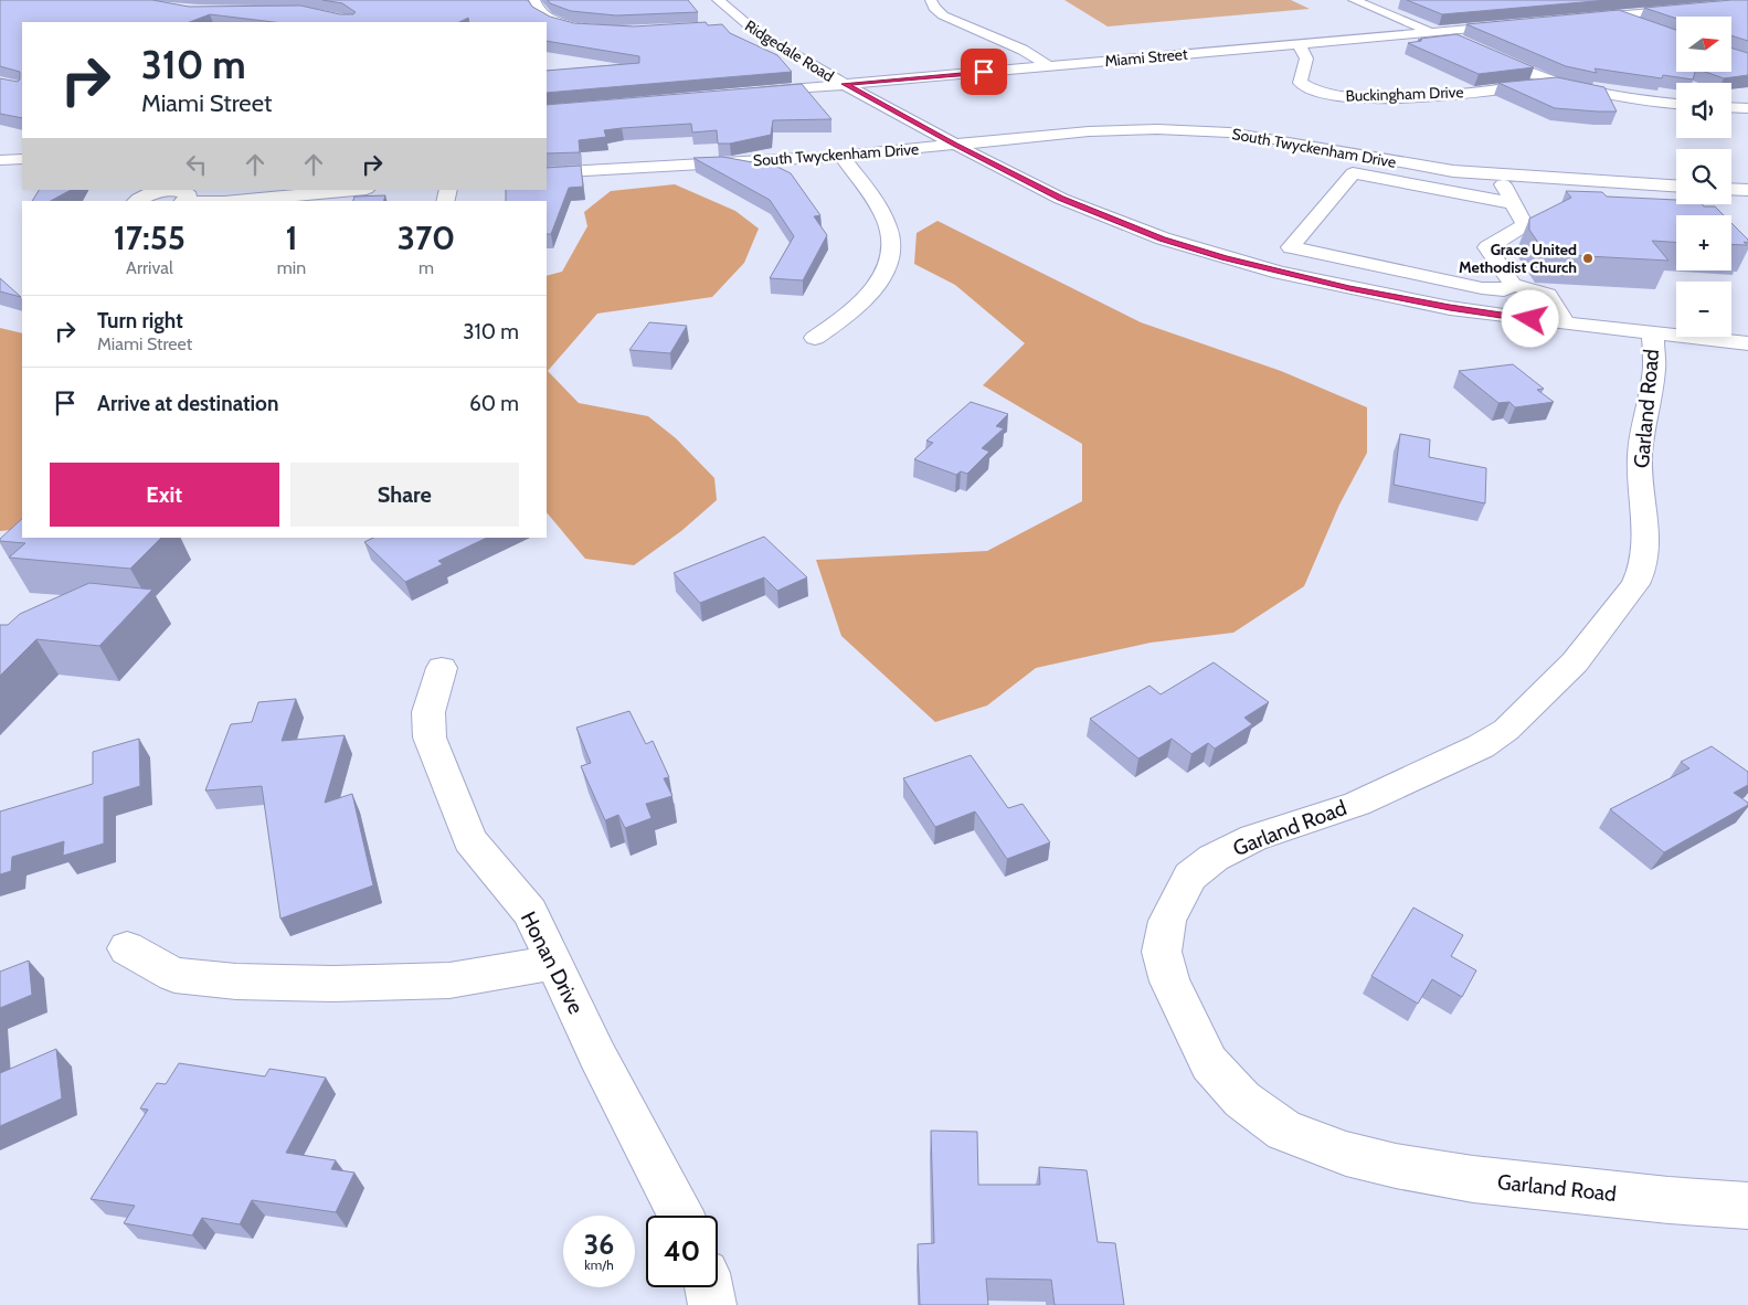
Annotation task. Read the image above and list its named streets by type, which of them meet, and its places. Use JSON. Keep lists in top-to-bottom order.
{
  "streets": {
    "street": [
      "Ridgedale Road",
      "Miami Street",
      "Buckingham Drive",
      "South Twyckenham Drive",
      "Garland Road",
      "Honan Drive"
    ]
  },
  "crossings": [
    ["Ridgedale Road", "Miami Street"],
    ["Ridgedale Road", "South Twyckenham Drive"],
    ["Ridgedale Road", "Garland Road"],
    ["Miami Street", "Buckingham Drive"]
  ],
  "places": ["Grace United Methodist Church"],
  "north": "right",
  "page": {
    "map_buttons": ["+", "−"],
    "turn": ["310 m", "Miami Street"],
    "eta": [
      "17:55",
      "Arrival",
      "1",
      "min",
      "370",
      "m"
    ],
    "list": [
      {
        "name": "Turn right",
        "note": "Miami Street",
        "value": "310 m"
      },
      {
        "name": "Arrive at destination",
        "value": "60 m"
      }
    ],
    "buttons": ["Exit", "Share"],
    "speed": "36 km/h",
    "limit": "40"
  }
}
